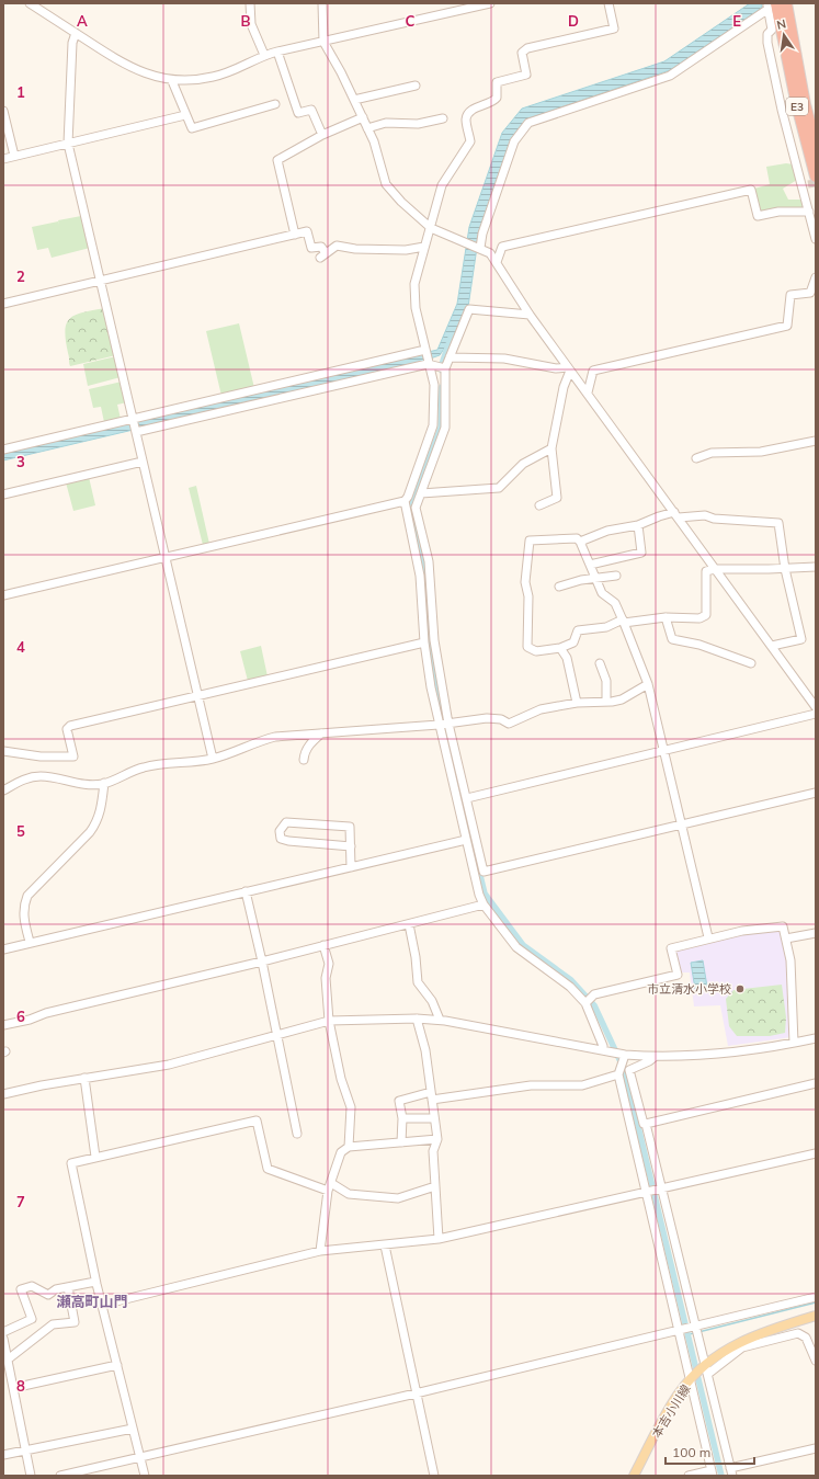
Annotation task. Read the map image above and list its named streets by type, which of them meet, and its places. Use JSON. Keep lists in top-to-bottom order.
{
  "streets": {
    "highway": ["E3"],
    "main road": ["本吉小川線"]
  },
  "districts": ["瀬高町山門"],
  "places": ["市立清水小学校"],
  "scale_bar": "100 m",
  "north": "top",
  "grid": {
    "columns": [
      "A",
      "B",
      "C",
      "D",
      "E"
    ],
    "rows": [
      "1",
      "2",
      "3",
      "4",
      "5",
      "6",
      "7",
      "8"
    ]
  }
}
